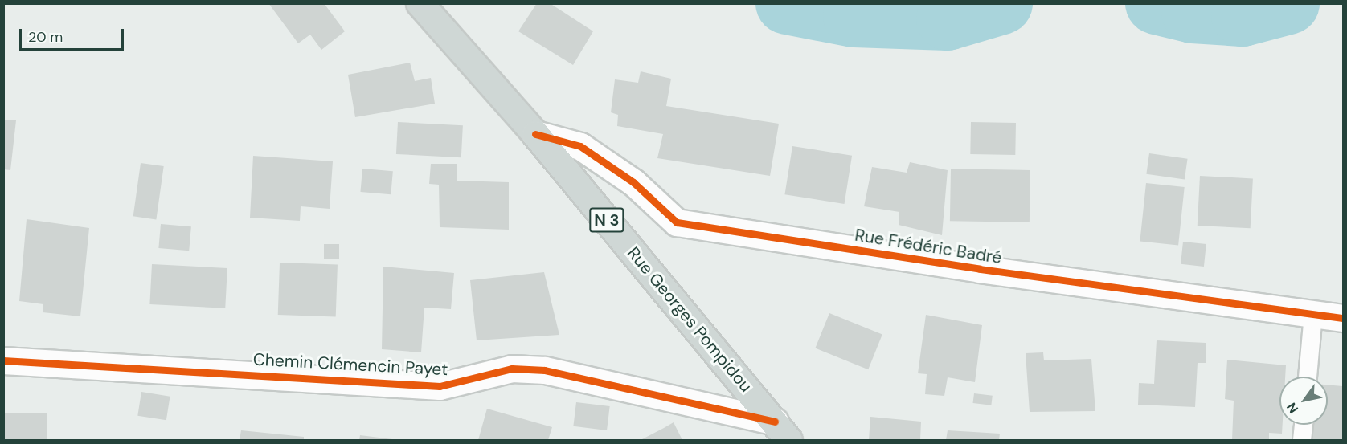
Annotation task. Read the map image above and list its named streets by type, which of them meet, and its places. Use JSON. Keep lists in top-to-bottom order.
{
  "streets": {
    "main road": ["N 3", "Rue Georges Pompidou"],
    "street": ["Rue Frédéric Badré", "Chemin Clémencin Payet"]
  },
  "crossings": [
    ["Rue Frédéric Badré", "Rue Georges Pompidou"],
    ["Rue Georges Pompidou", "Chemin Clémencin Payet"]
  ],
  "scale_bar": "20 m",
  "north": "bottom left"
}
